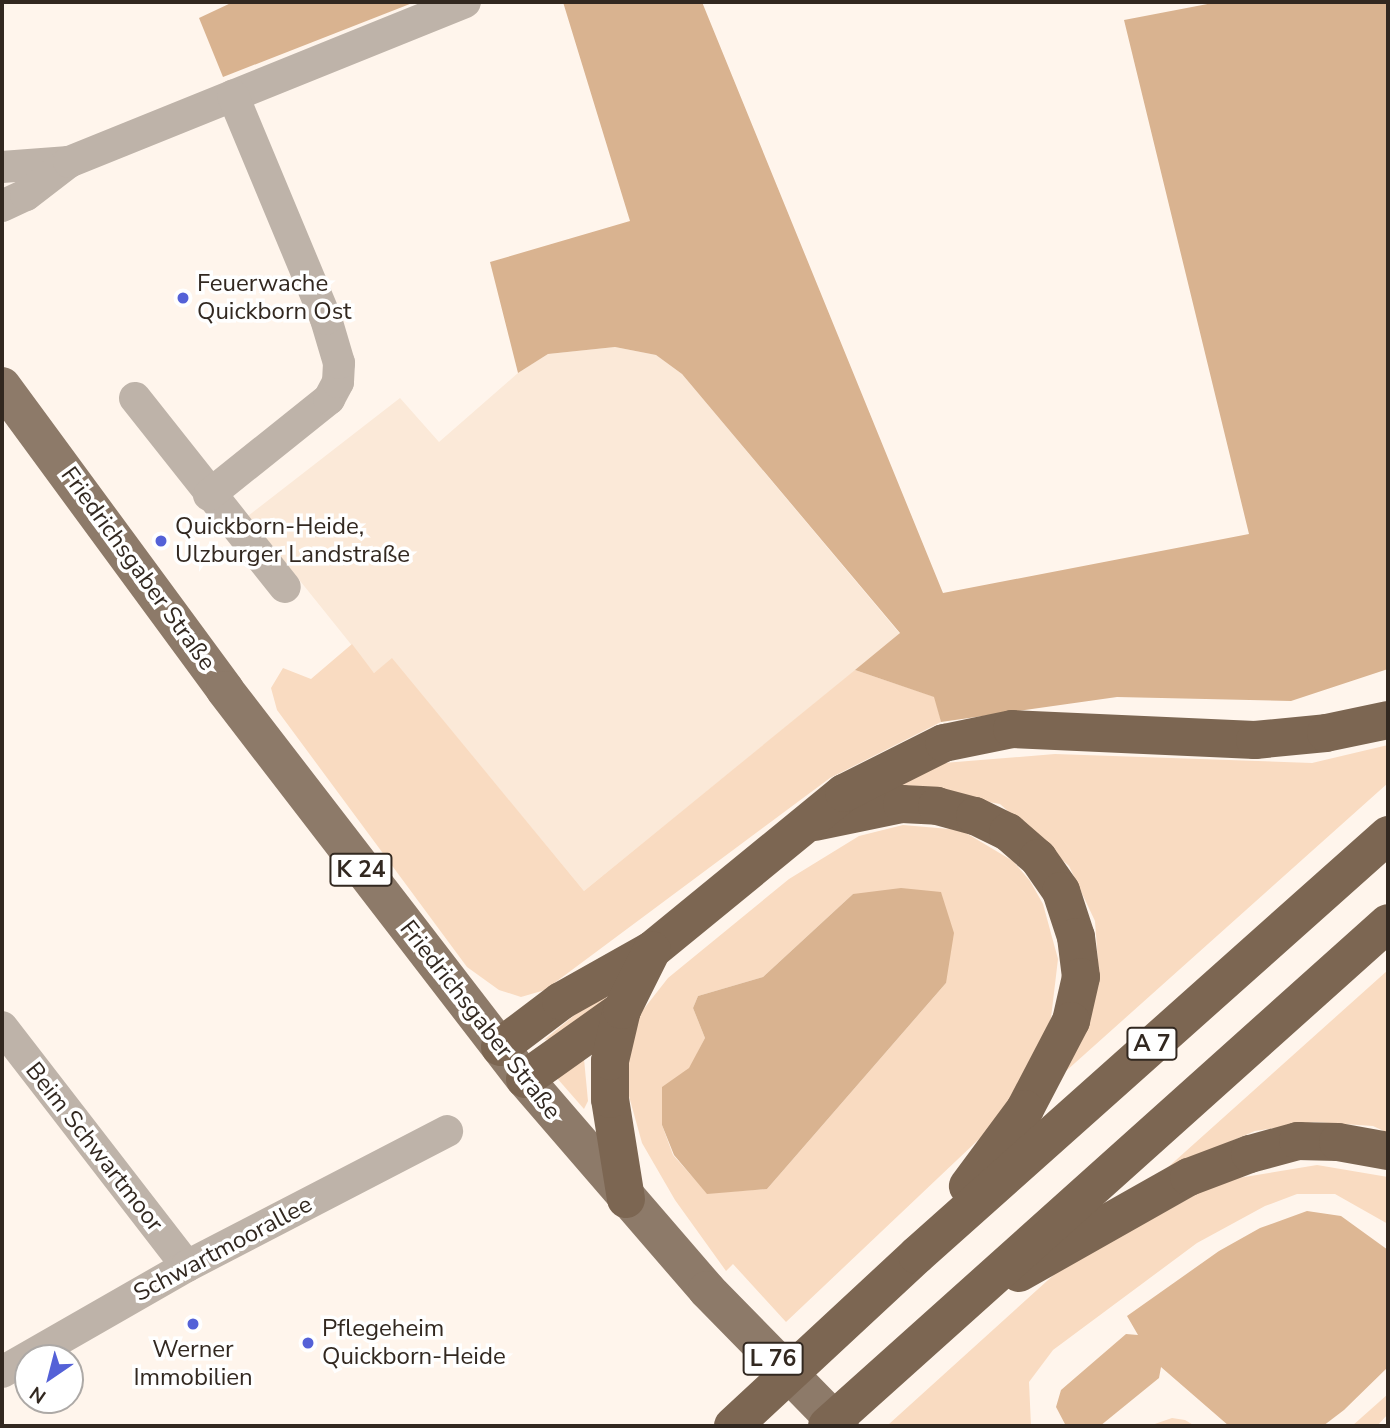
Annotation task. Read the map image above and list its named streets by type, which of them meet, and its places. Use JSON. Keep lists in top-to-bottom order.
{
  "streets": {
    "highway": ["A 7"],
    "main road": ["Friedrichsgaber Straße", "K 24", "L 76"],
    "street": ["Beim Schwartmoor", "Schwartmoorallee"]
  },
  "crossings": [
    ["Beim Schwartmoor", "Schwartmoorallee"]
  ],
  "places": [
    "Feuerwache Quickborn Ost",
    "Quickborn-Heide, Ulzburger Landstraße",
    "Werner Immobilien",
    "Pflegeheim Quickborn-Heide"
  ],
  "north": "bottom left"
}
